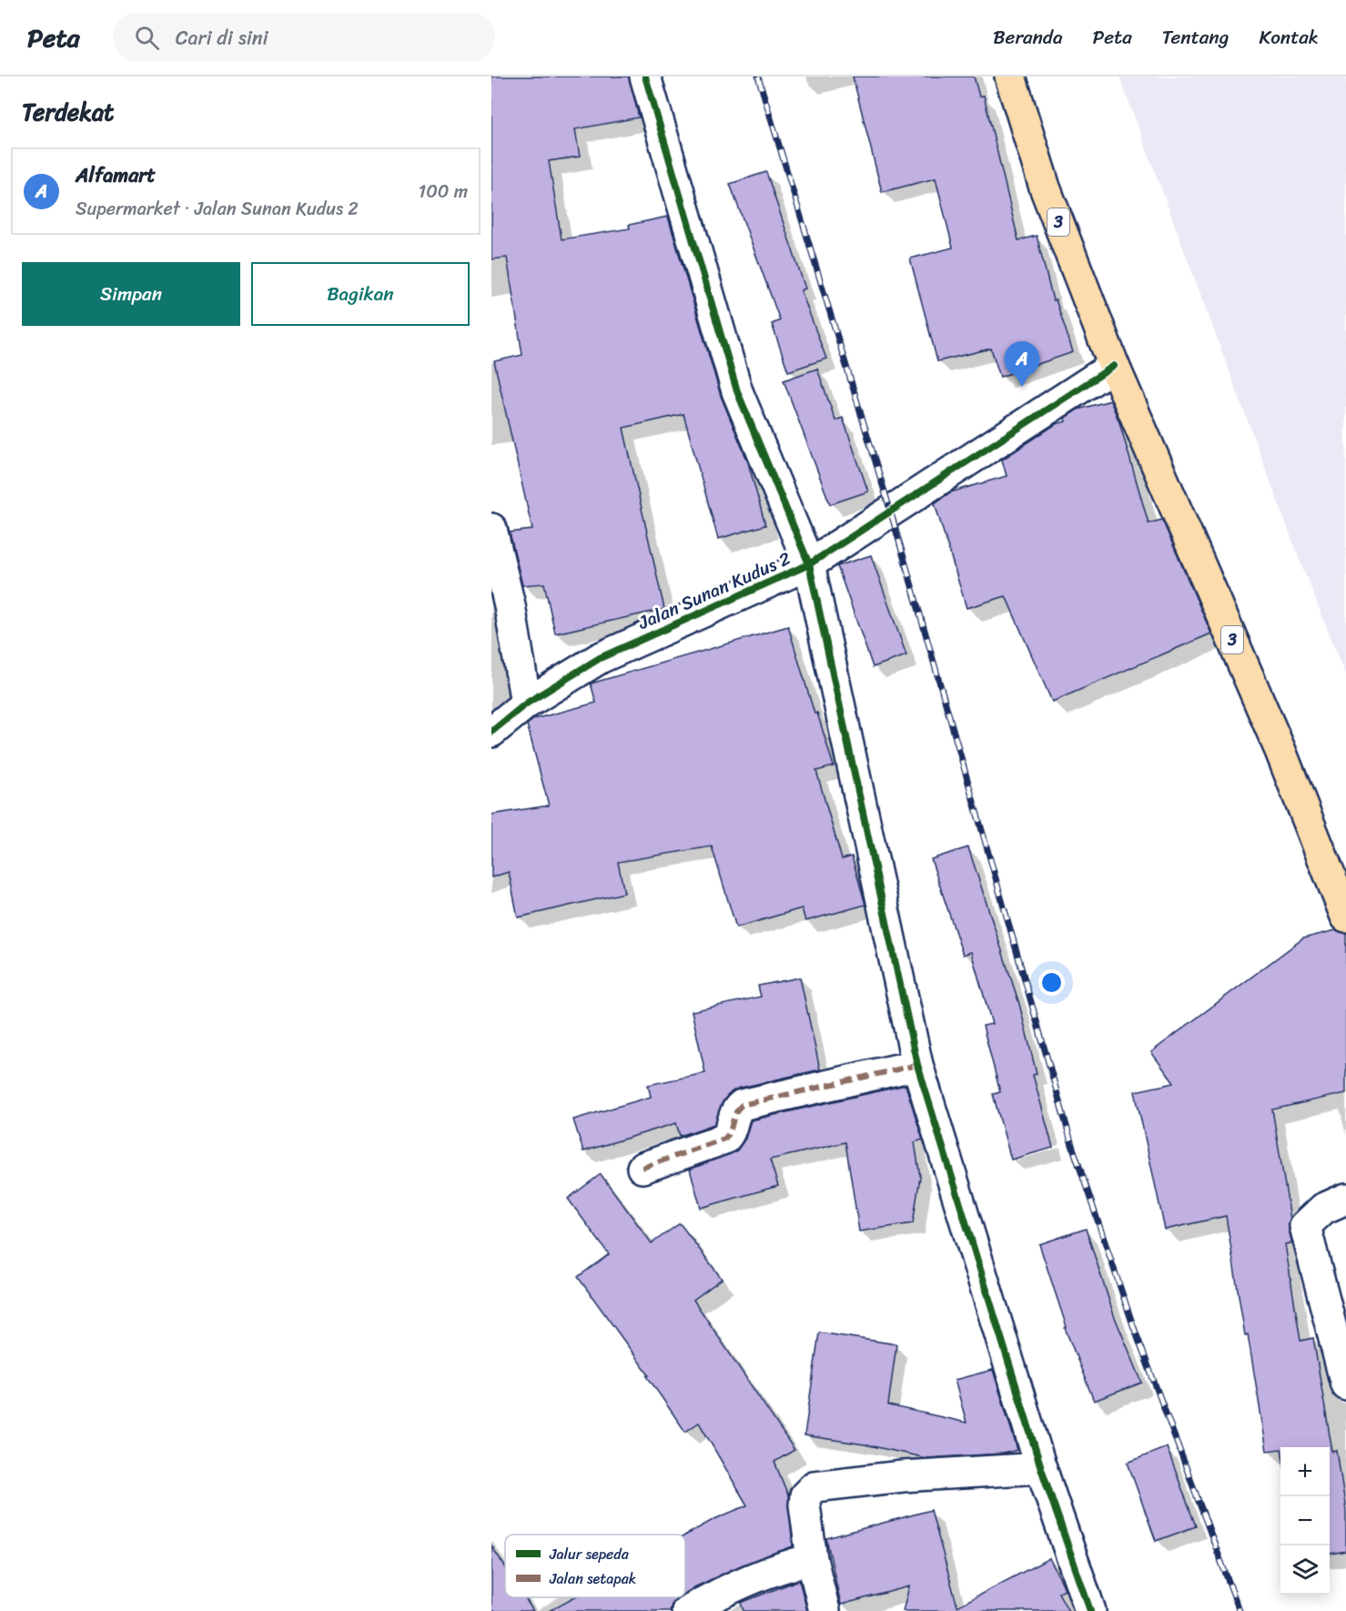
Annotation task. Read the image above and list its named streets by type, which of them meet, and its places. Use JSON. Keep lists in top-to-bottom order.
{
  "streets": {
    "highway": ["3"],
    "street": ["Jalan Sunan Kudus 2"]
  },
  "crossings": [
    ["3", "Jalan Sunan Kudus 2"]
  ],
  "legend": ["Jalur sepeda", "Jalan setapak"],
  "page": {
    "header": "Peta",
    "search": "Cari di sini",
    "nav": [
      "Beranda",
      "Peta",
      "Tentang",
      "Kontak"
    ],
    "heading": "Terdekat",
    "list": [
      {
        "mark": "A",
        "name": "Alfamart",
        "note": "Supermarket · Jalan Sunan Kudus 2",
        "value": "100 m"
      }
    ],
    "buttons": ["Simpan", "Bagikan"],
    "pins": "A",
    "map_buttons": ["+", "−"]
  }
}
